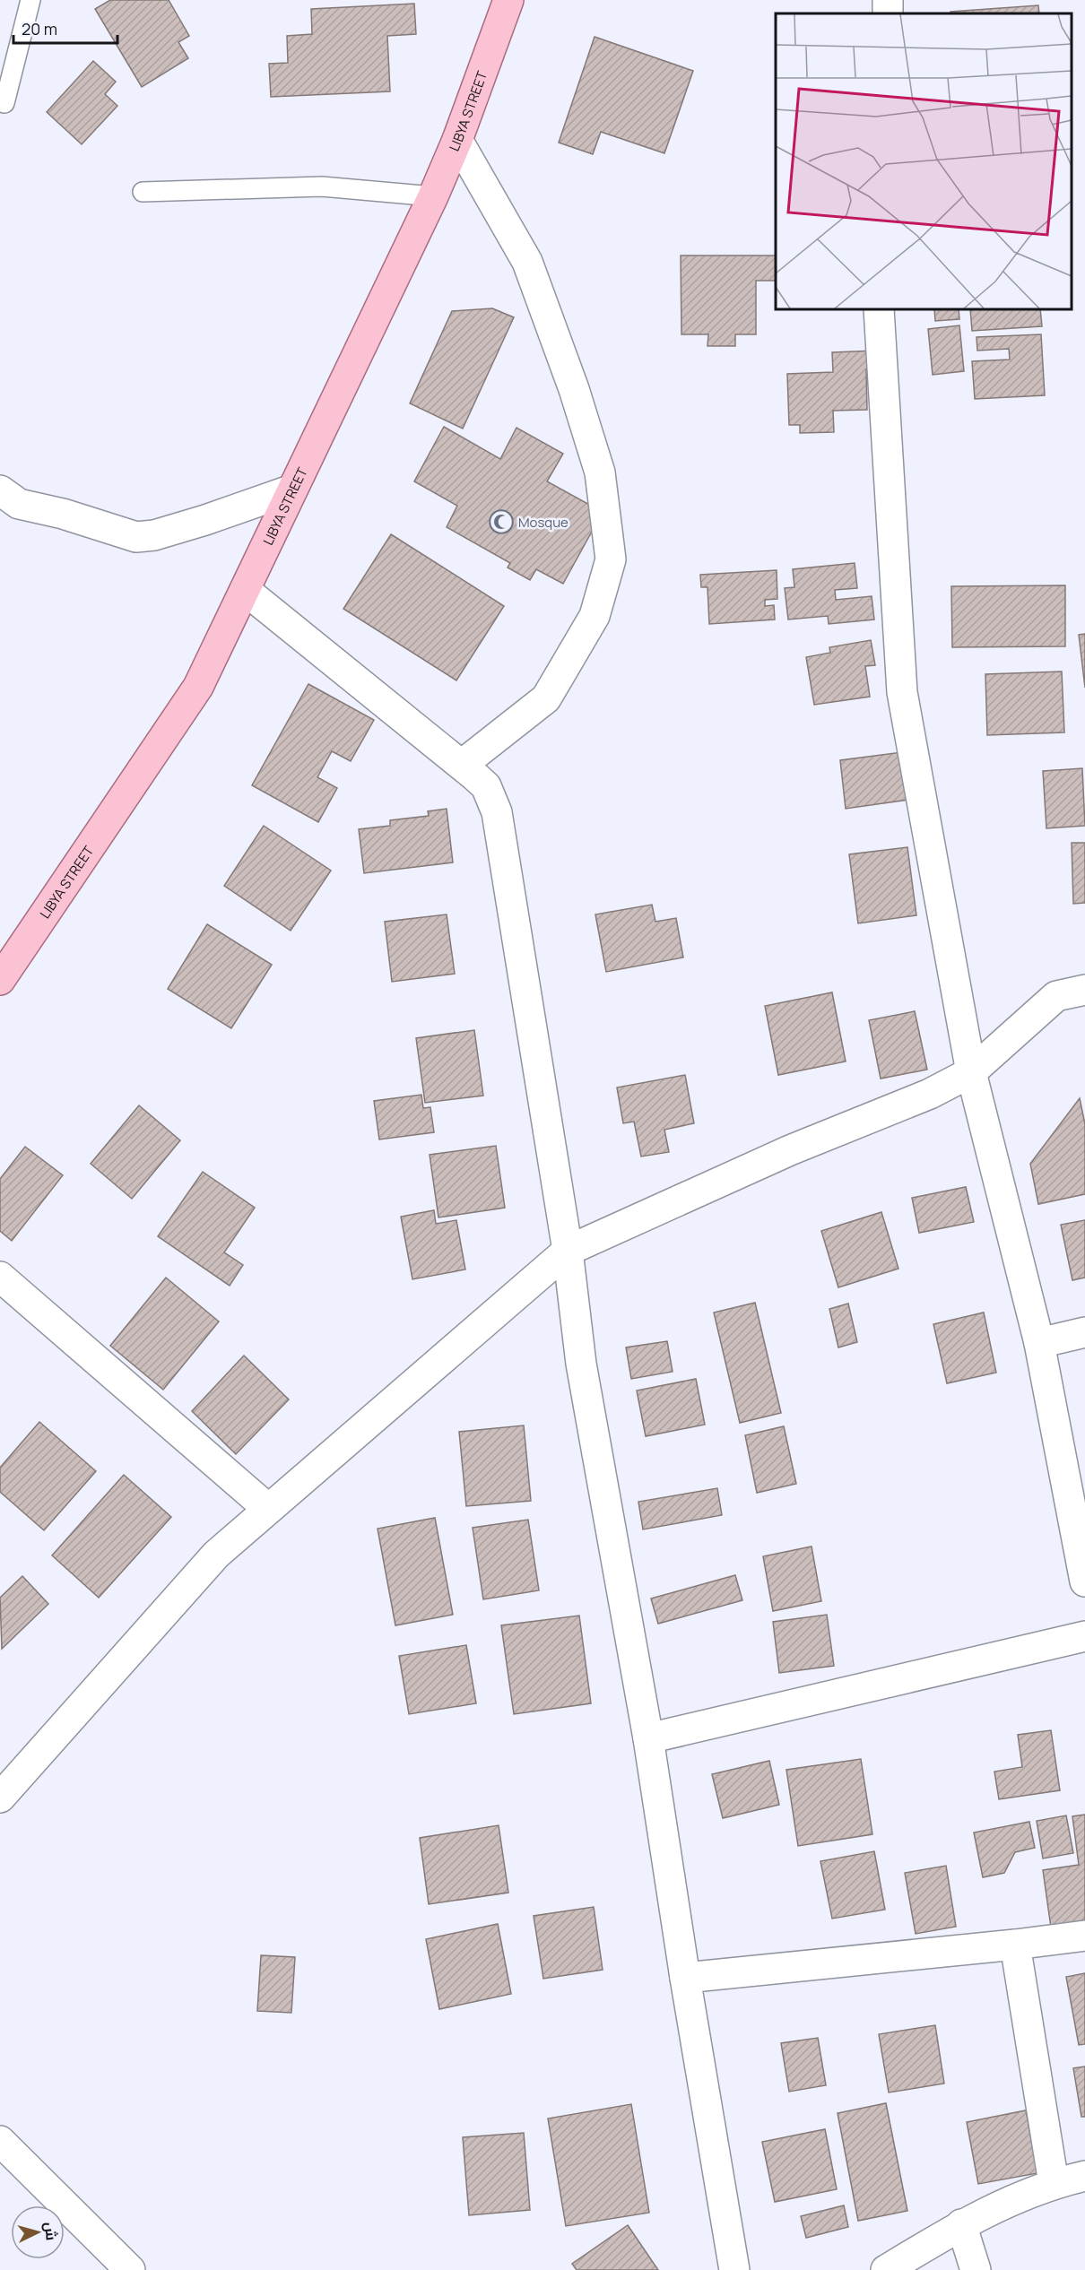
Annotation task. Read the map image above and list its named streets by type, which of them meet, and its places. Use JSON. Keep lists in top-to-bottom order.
{
  "streets": {
    "main road": ["LIBYA STREET"]
  },
  "places": {
    "mosque": ["Mosque"]
  },
  "scale_bar": "20 m",
  "north": "right"
}
